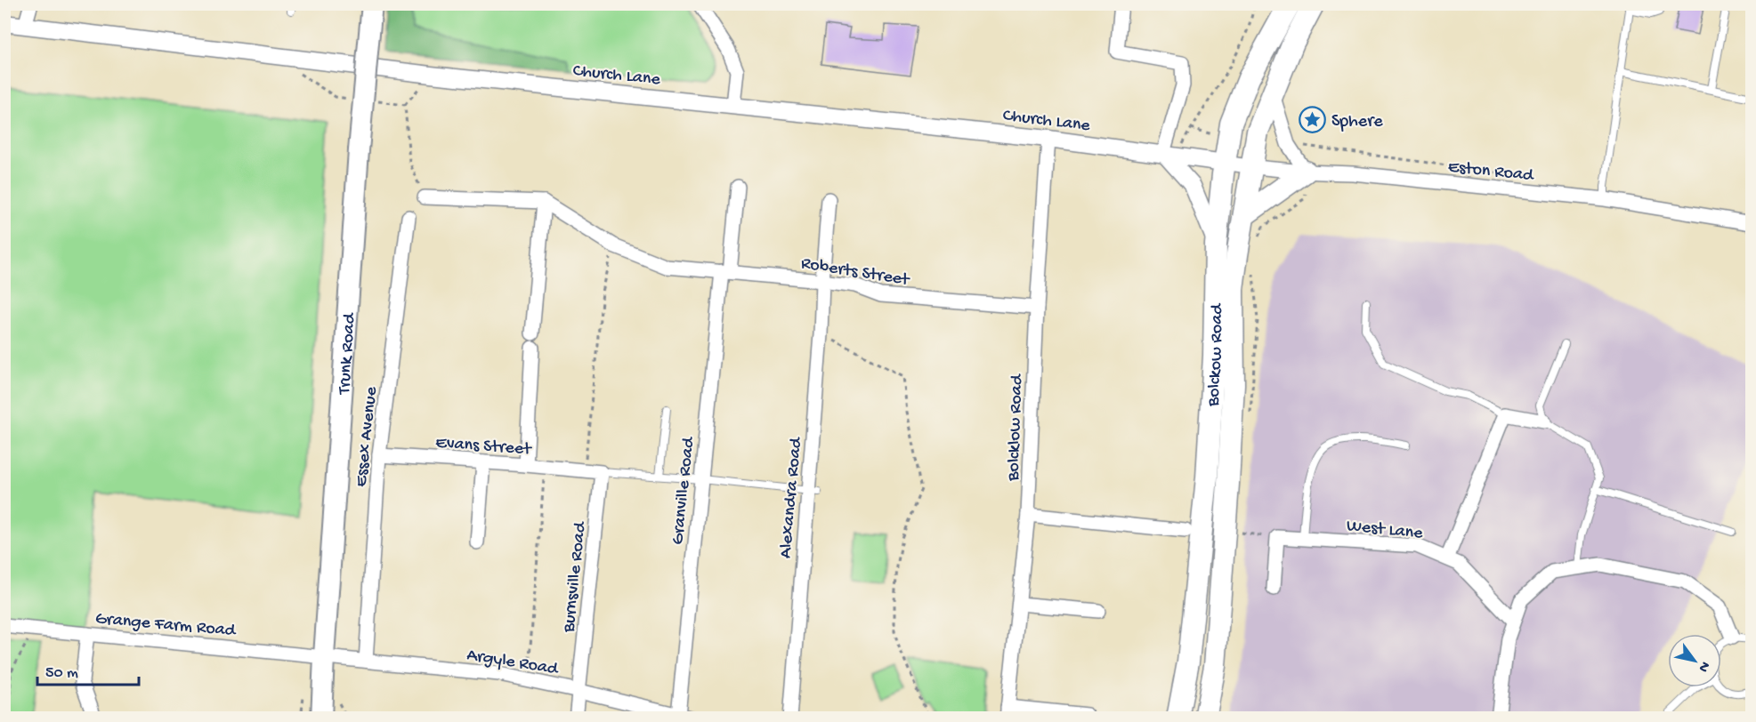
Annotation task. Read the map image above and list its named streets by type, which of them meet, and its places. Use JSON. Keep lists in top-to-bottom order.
{
  "streets": {
    "highway": ["Bolckow Road"],
    "main road": ["Trunk Road"],
    "street": [
      "Church Lane",
      "Eston Road",
      "Roberts Street",
      "Bolcklow Road",
      "Essex Avenue",
      "Evans Street",
      "Granville Road",
      "Alexandra Road",
      "West Lane",
      "Burnsville Road",
      "Grange Farm Road",
      "Argyle Road"
    ]
  },
  "crossings": [
    ["Church Lane", "Eston Road"],
    ["Church Lane", "Bolckow Road"],
    ["Church Lane", "Bolcklow Road"],
    ["Eston Road", "Bolckow Road"],
    ["Roberts Street", "Bolcklow Road"],
    ["Roberts Street", "Granville Road"],
    ["Roberts Street", "Alexandra Road"],
    ["Trunk Road", "Grange Farm Road"],
    ["Trunk Road", "Argyle Road"],
    ["Essex Avenue", "Evans Street"],
    ["Essex Avenue", "Argyle Road"],
    ["Evans Street", "Burnsville Road"],
    ["Granville Road", "Argyle Road"],
    ["Burnsville Road", "Argyle Road"],
    ["Grange Farm Road", "Argyle Road"]
  ],
  "places": {
    "place": ["Sphere"]
  },
  "scale_bar": "50 m",
  "north": "bottom right"
}
